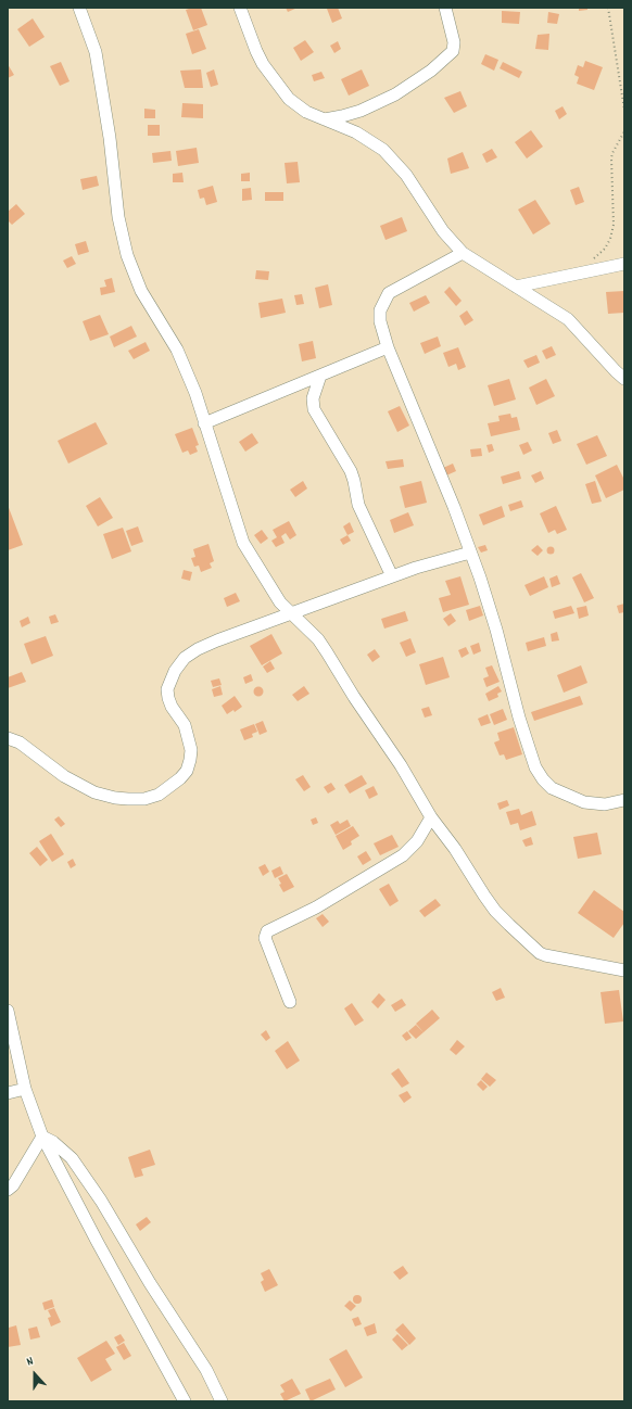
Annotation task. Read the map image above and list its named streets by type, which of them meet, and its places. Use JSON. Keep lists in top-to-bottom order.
{
  "north": "top"
}
